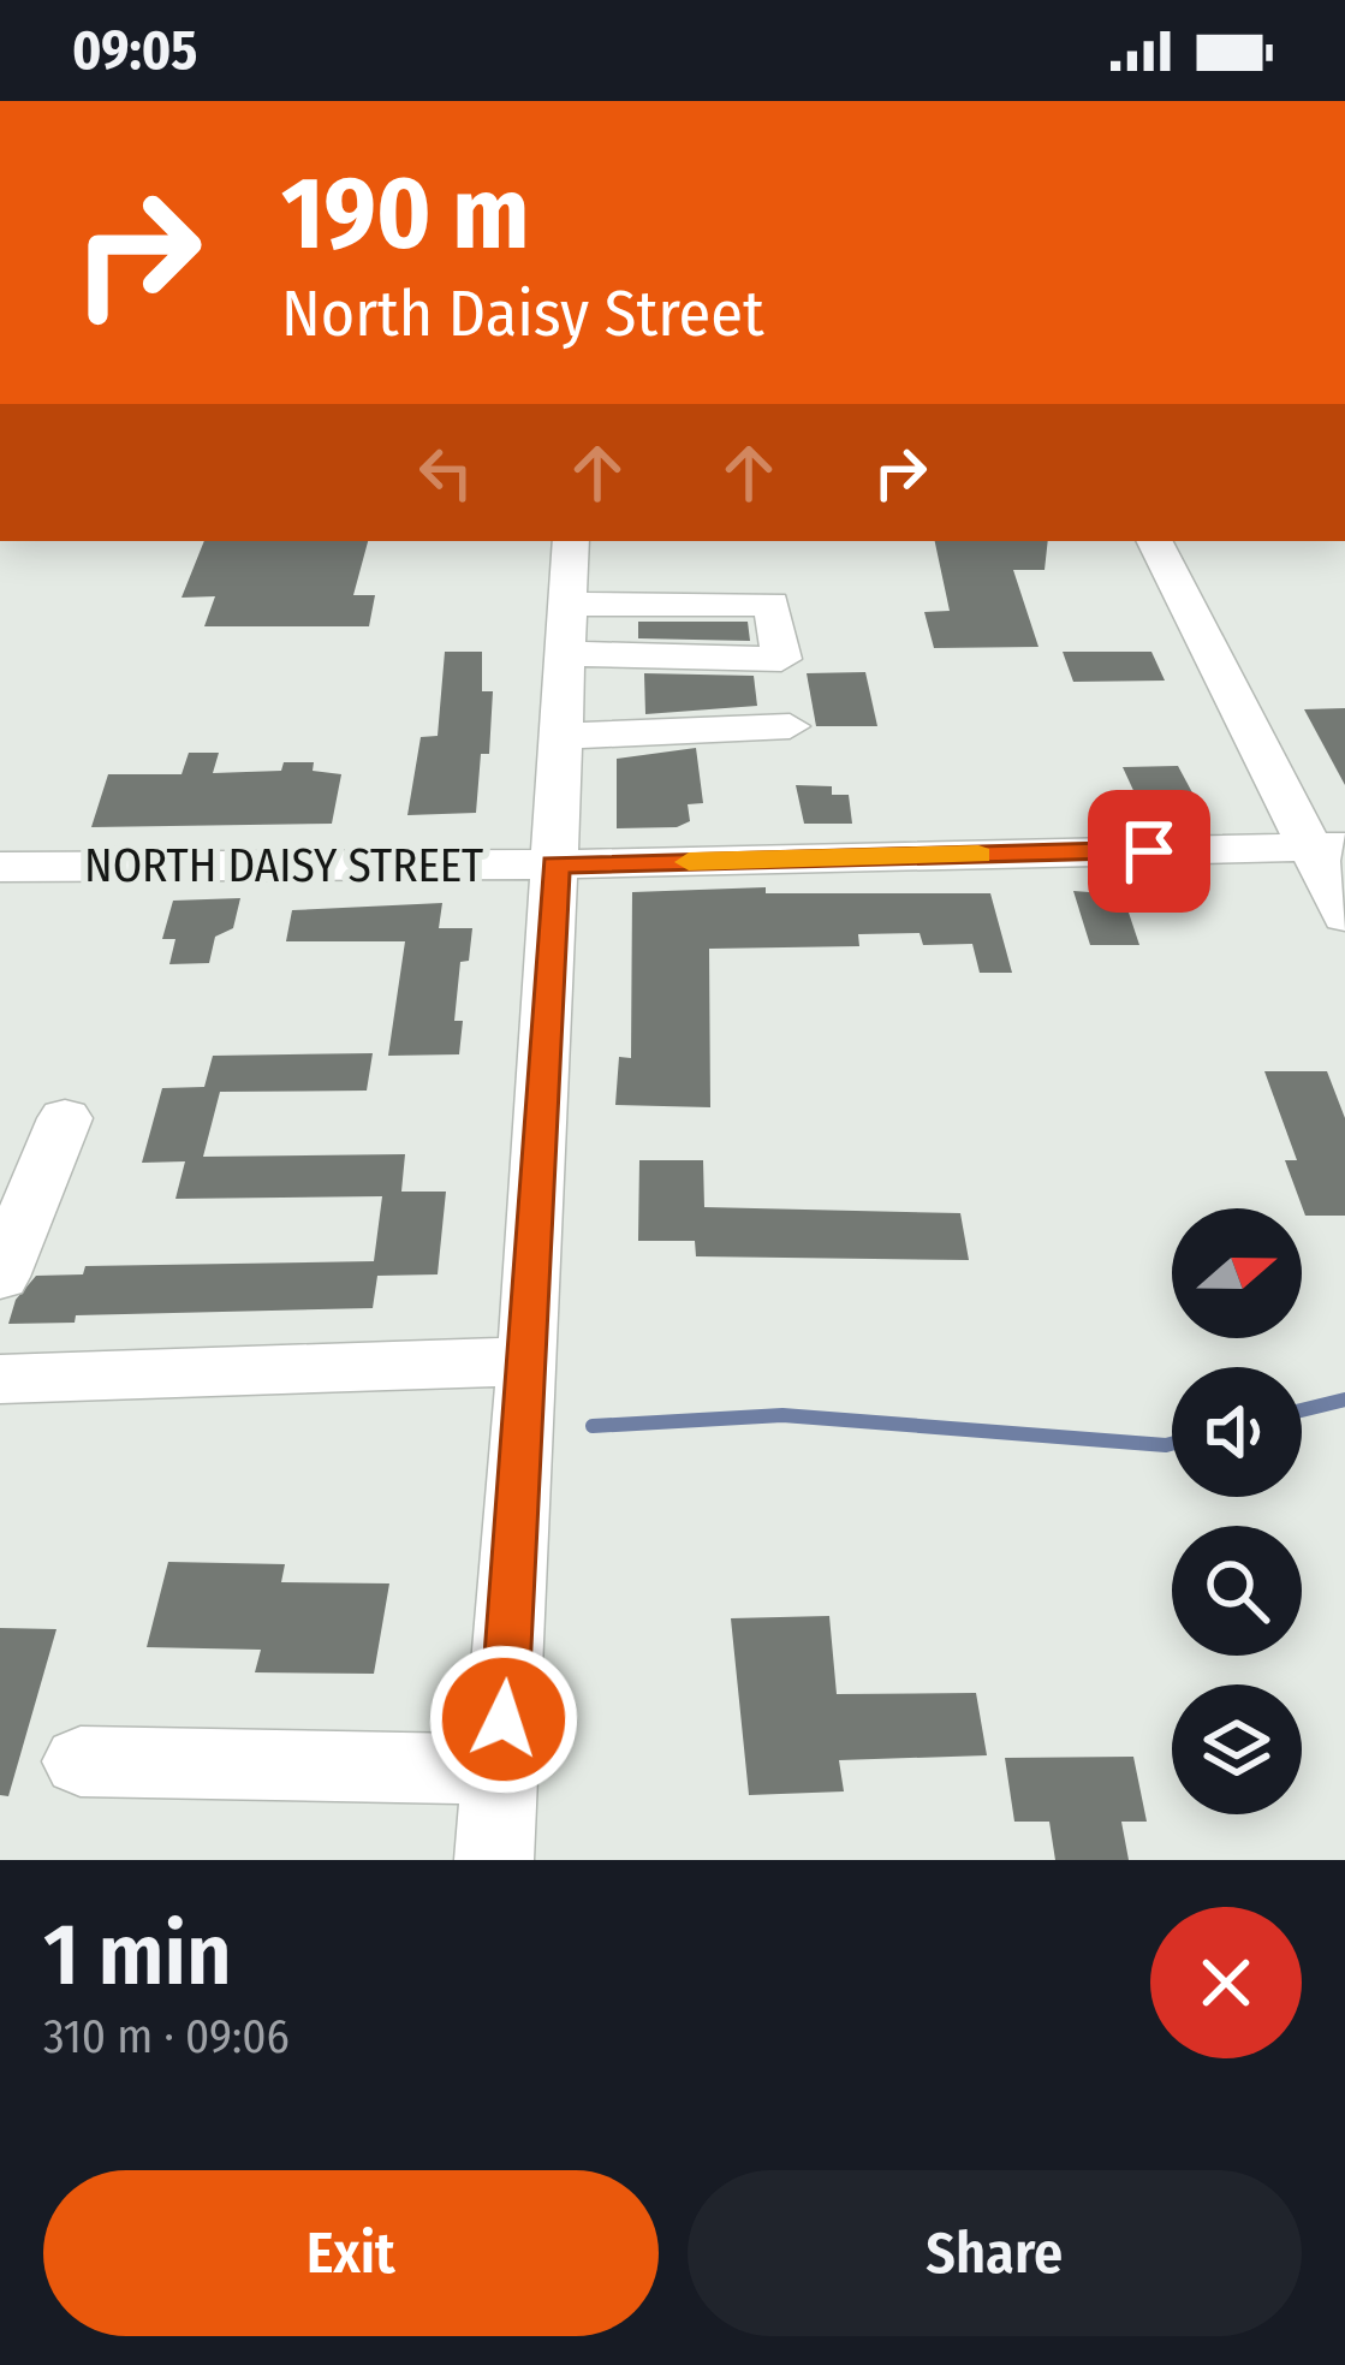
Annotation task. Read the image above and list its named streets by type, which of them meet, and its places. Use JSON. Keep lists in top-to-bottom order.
{
  "streets": {
    "street": ["NORTH DAISY STREET"]
  },
  "north": "right",
  "page": {
    "status": "09:05",
    "turn": ["190 m", "North Daisy Street"],
    "heading": ["1 min", "310 m · 09:06"],
    "buttons": ["Exit", "Share"]
  }
}
